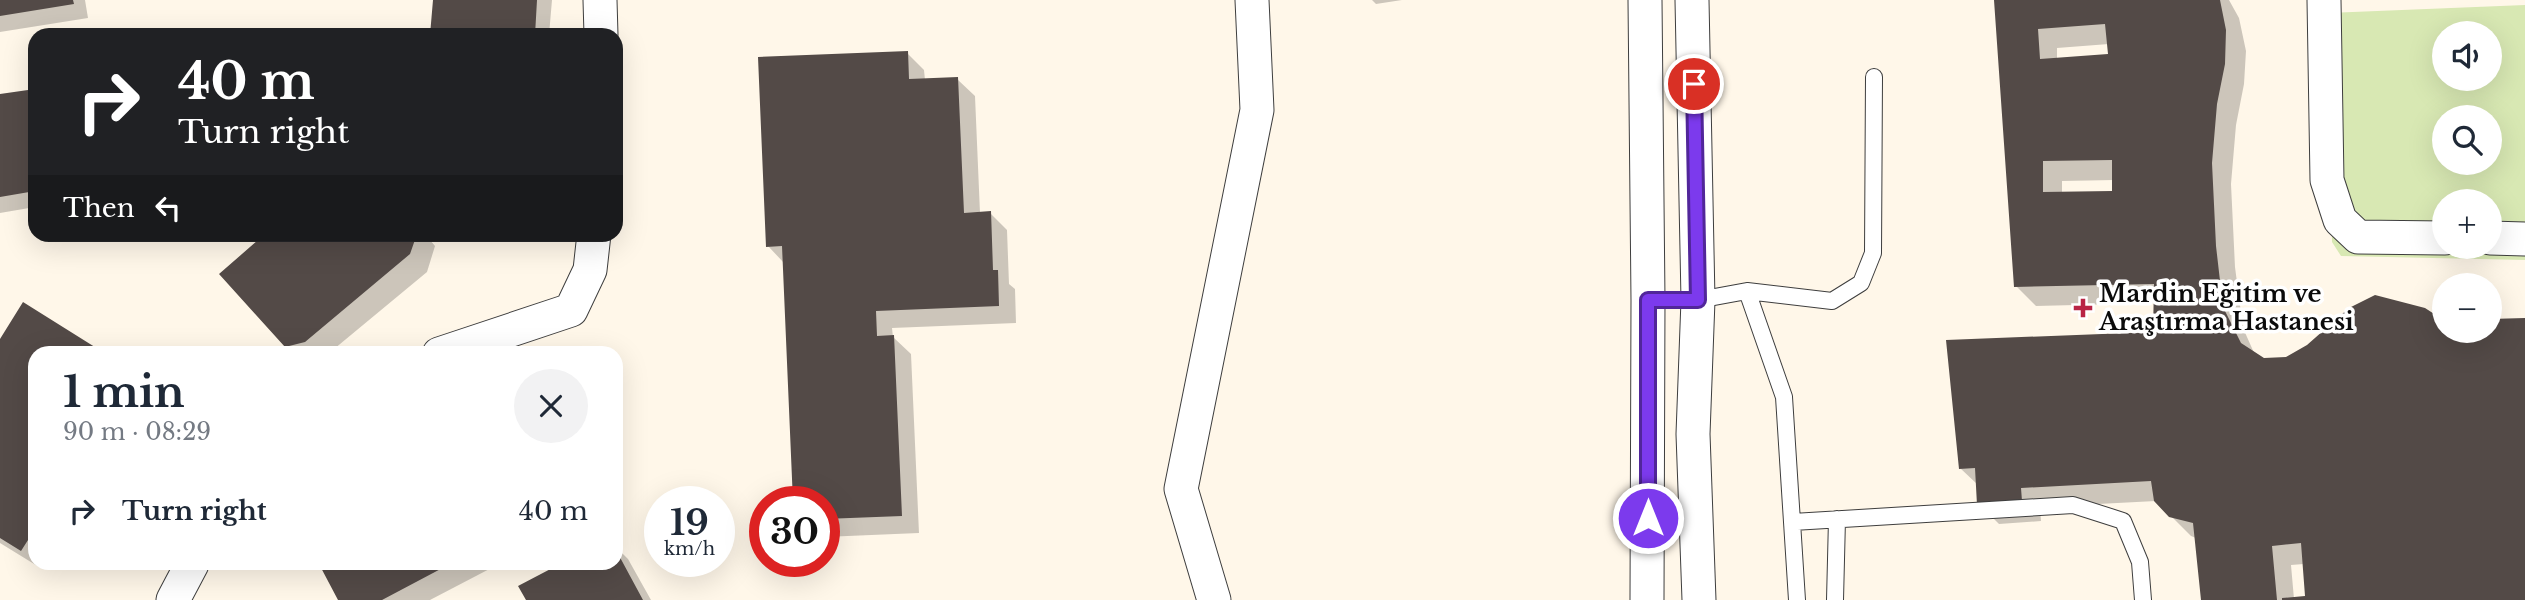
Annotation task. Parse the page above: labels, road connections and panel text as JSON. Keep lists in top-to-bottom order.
{
  "places": {
    "health": ["Mardin Eğitim ve Araştırma Hastanesi"]
  },
  "page": {
    "map_buttons": ["+", "−"],
    "turn": ["40 m", "Turn right"],
    "then": "Then",
    "heading": ["1 min", "90 m · 08:29"],
    "list": [
      {
        "name": "Turn right",
        "value": "40 m"
      }
    ],
    "speed": "19 km/h",
    "limit": "30"
  }
}
